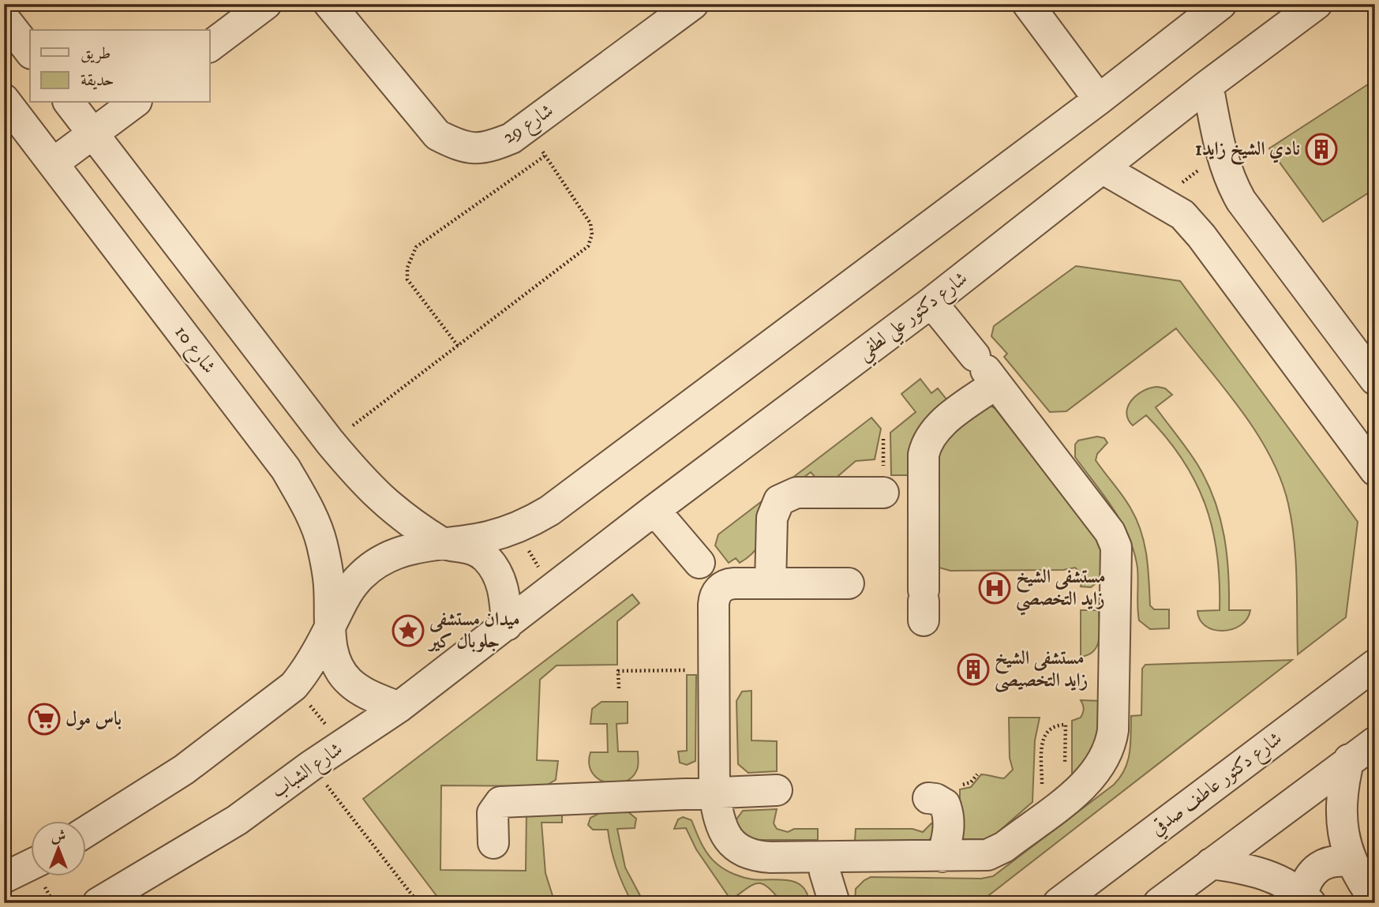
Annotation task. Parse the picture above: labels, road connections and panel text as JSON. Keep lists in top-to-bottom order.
{
  "streets": {
    "street": [
      "شارع 29",
      "شارع دكتور علي لطفي",
      "شارع 10",
      "شارع الشباب",
      "شارع دكتور عاطف صدقي"
    ]
  },
  "crossings": [
    ["شارع دكتور علي لطفي", "شارع 10"],
    ["شارع دكتور علي لطفي", "شارع الشباب"],
    ["شارع 10", "شارع الشباب"]
  ],
  "places": {
    "building": ["نادي الشيخ زايد1", "مستشفى الشيخ زايد التخصيصى"],
    "hospital": ["مستشفى الشيخ زايد التخصصي"],
    "place": ["ميدان مستشفى جلوبال كير"],
    "supermarket": ["باس مول"]
  },
  "legend": ["طريق", "حديقة"],
  "north": "top"
}
